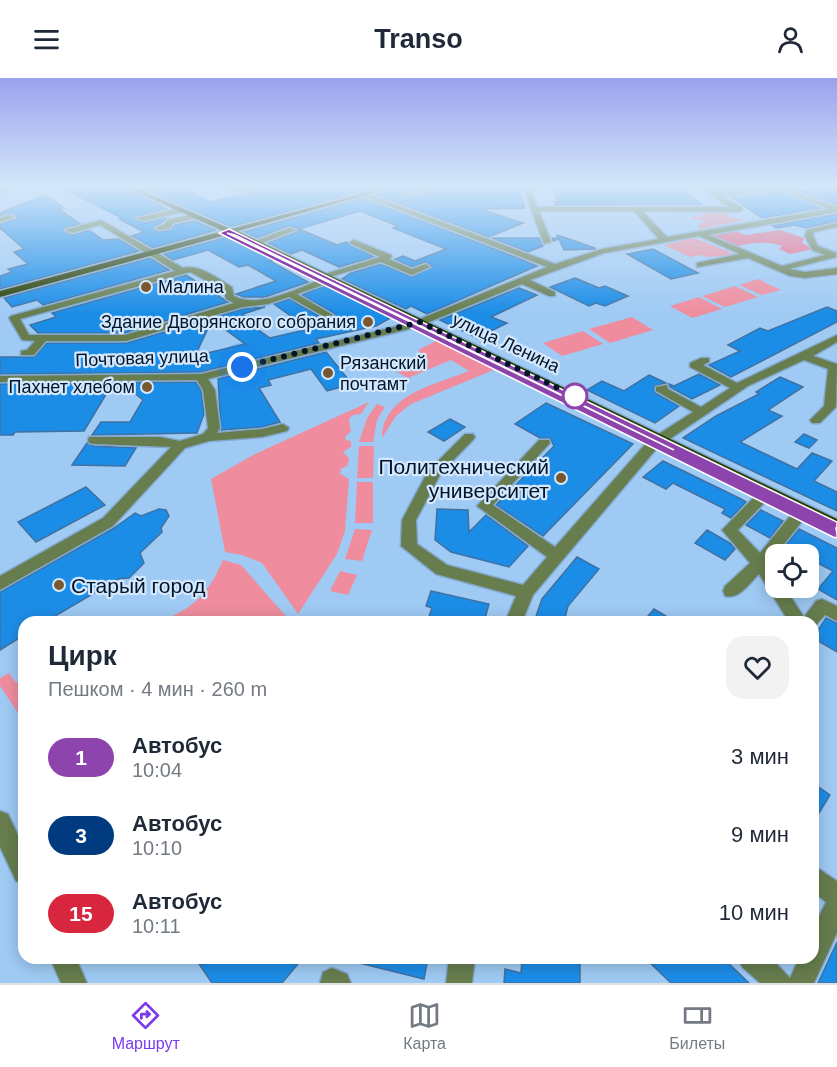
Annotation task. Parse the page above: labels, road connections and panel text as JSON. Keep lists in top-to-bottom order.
{
  "streets": {
    "main road": ["улица Ленина"],
    "street": ["Почтовая улица"]
  },
  "crossings": [
    ["улица Ленина", "Почтовая улица"]
  ],
  "places": [
    "Малина",
    "Здание Дворянского собрания",
    "Рязанский почтамт",
    "Пахнет хлебом",
    "Политехнический университет",
    "Старый город"
  ],
  "lines": ["bus line 1"],
  "page": {
    "header": "Transo",
    "heading": ["Цирк", "Пешком · 4 мин · 260 m"],
    "list": [
      {
        "mark": "1",
        "name": "Автобус",
        "note": "10:04",
        "value": "3 мин"
      },
      {
        "mark": "3",
        "name": "Автобус",
        "note": "10:10",
        "value": "9 мин"
      },
      {
        "mark": "15",
        "name": "Автобус",
        "note": "10:11",
        "value": "10 мин"
      }
    ],
    "tabs": ["Маршрут", "Карта", "Билеты"]
  }
}
